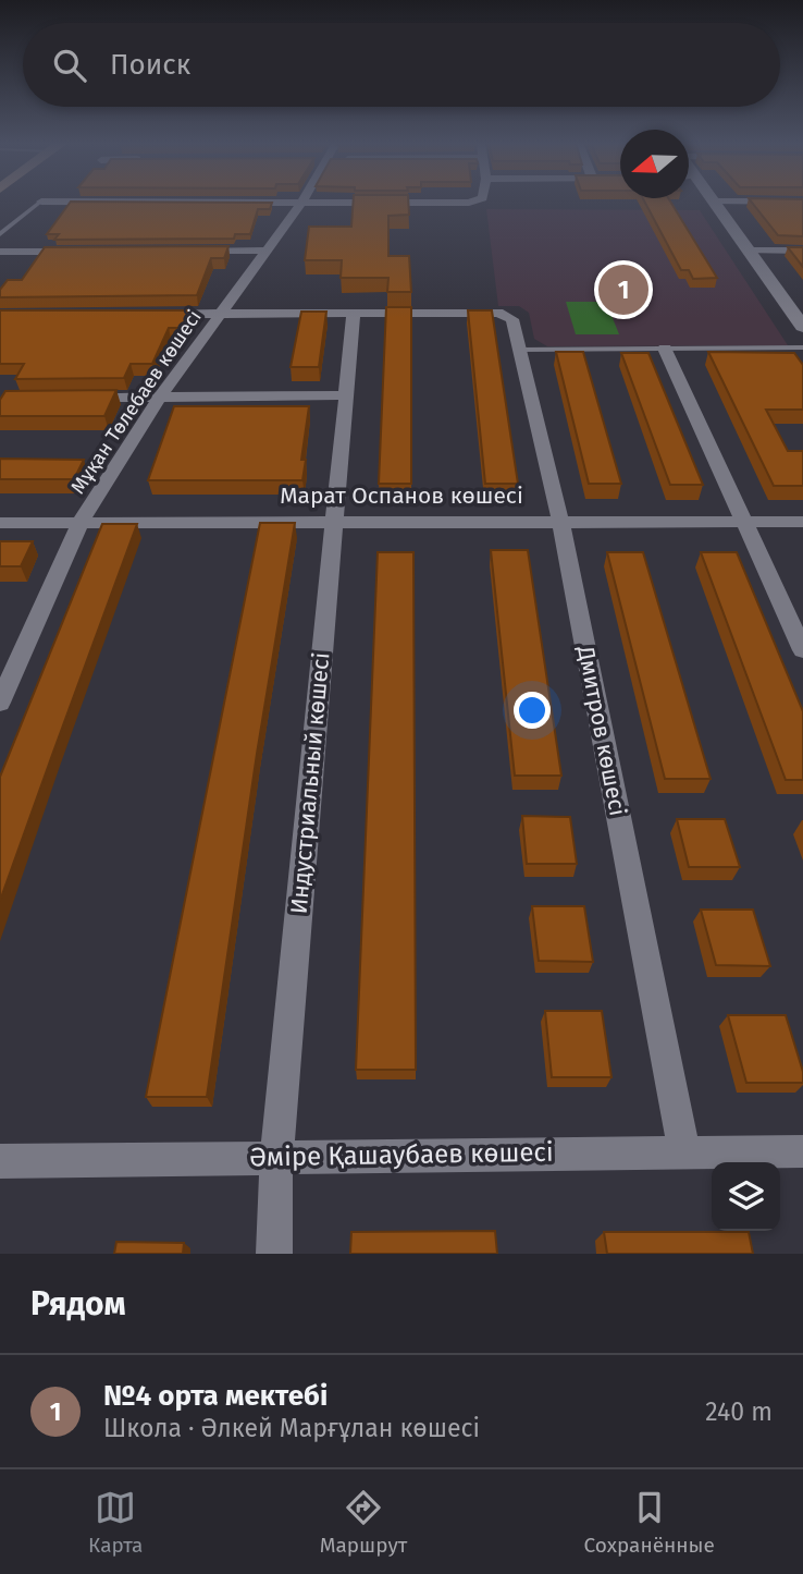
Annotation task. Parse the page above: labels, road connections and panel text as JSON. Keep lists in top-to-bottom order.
{
  "streets": {
    "street": [
      "Мұқан Төлебаев көшесі",
      "Марат Оспанов көшесі",
      "Дмитров көшесі",
      "Индустриальный көшесі",
      "Әміре Қашаубаев көшесі"
    ]
  },
  "crossings": [
    ["Мұқан Төлебаев көшесі", "Марат Оспанов көшесі"],
    ["Марат Оспанов көшесі", "Дмитров көшесі"],
    ["Марат Оспанов көшесі", "Индустриальный көшесі"],
    ["Дмитров көшесі", "Индустриальный көшесі"],
    ["Дмитров көшесі", "Әміре Қашаубаев көшесі"],
    ["Индустриальный көшесі", "Әміре Қашаубаев көшесі"]
  ],
  "north": "left",
  "page": {
    "search": "Поиск",
    "pins": "1",
    "heading": "Рядом",
    "list": [
      {
        "mark": "1",
        "name": "№4 орта мектебі",
        "note": "Школа · Әлкей Марғұлан көшесі",
        "value": "240 m"
      }
    ],
    "nav": ["Карта", "Маршрут", "Сохранённые"]
  }
}
